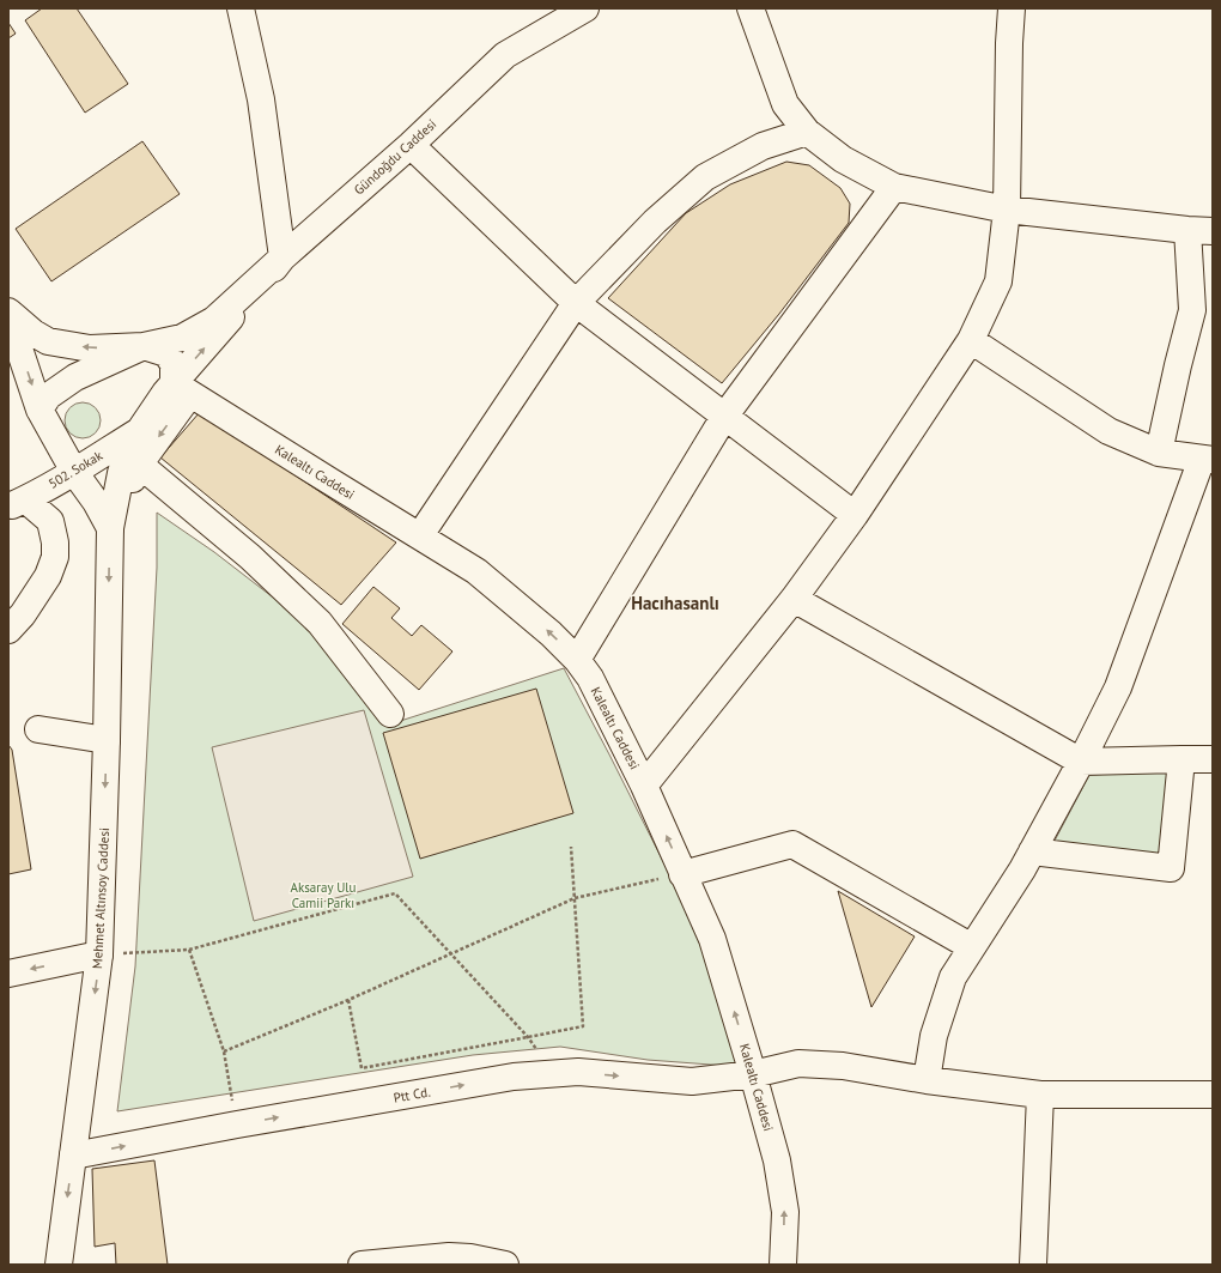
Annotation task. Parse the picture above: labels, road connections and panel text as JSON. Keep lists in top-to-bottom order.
{
  "streets": {
    "street": [
      "Gündoğdu Caddesi",
      "502. Sokak",
      "Kalealtı Caddesi",
      "Mehmet Altınsoy Caddesi",
      "Ptt Cd."
    ]
  },
  "crossings": [
    ["Kalealtı Caddesi", "Ptt Cd."],
    ["Mehmet Altınsoy Caddesi", "Ptt Cd."]
  ],
  "one_way": ["Kalealtı Caddesi", "Mehmet Altınsoy Caddesi"],
  "districts": ["Hacıhasanlı"],
  "parks": ["Aksaray Ulu Camii Parkı"]
}
